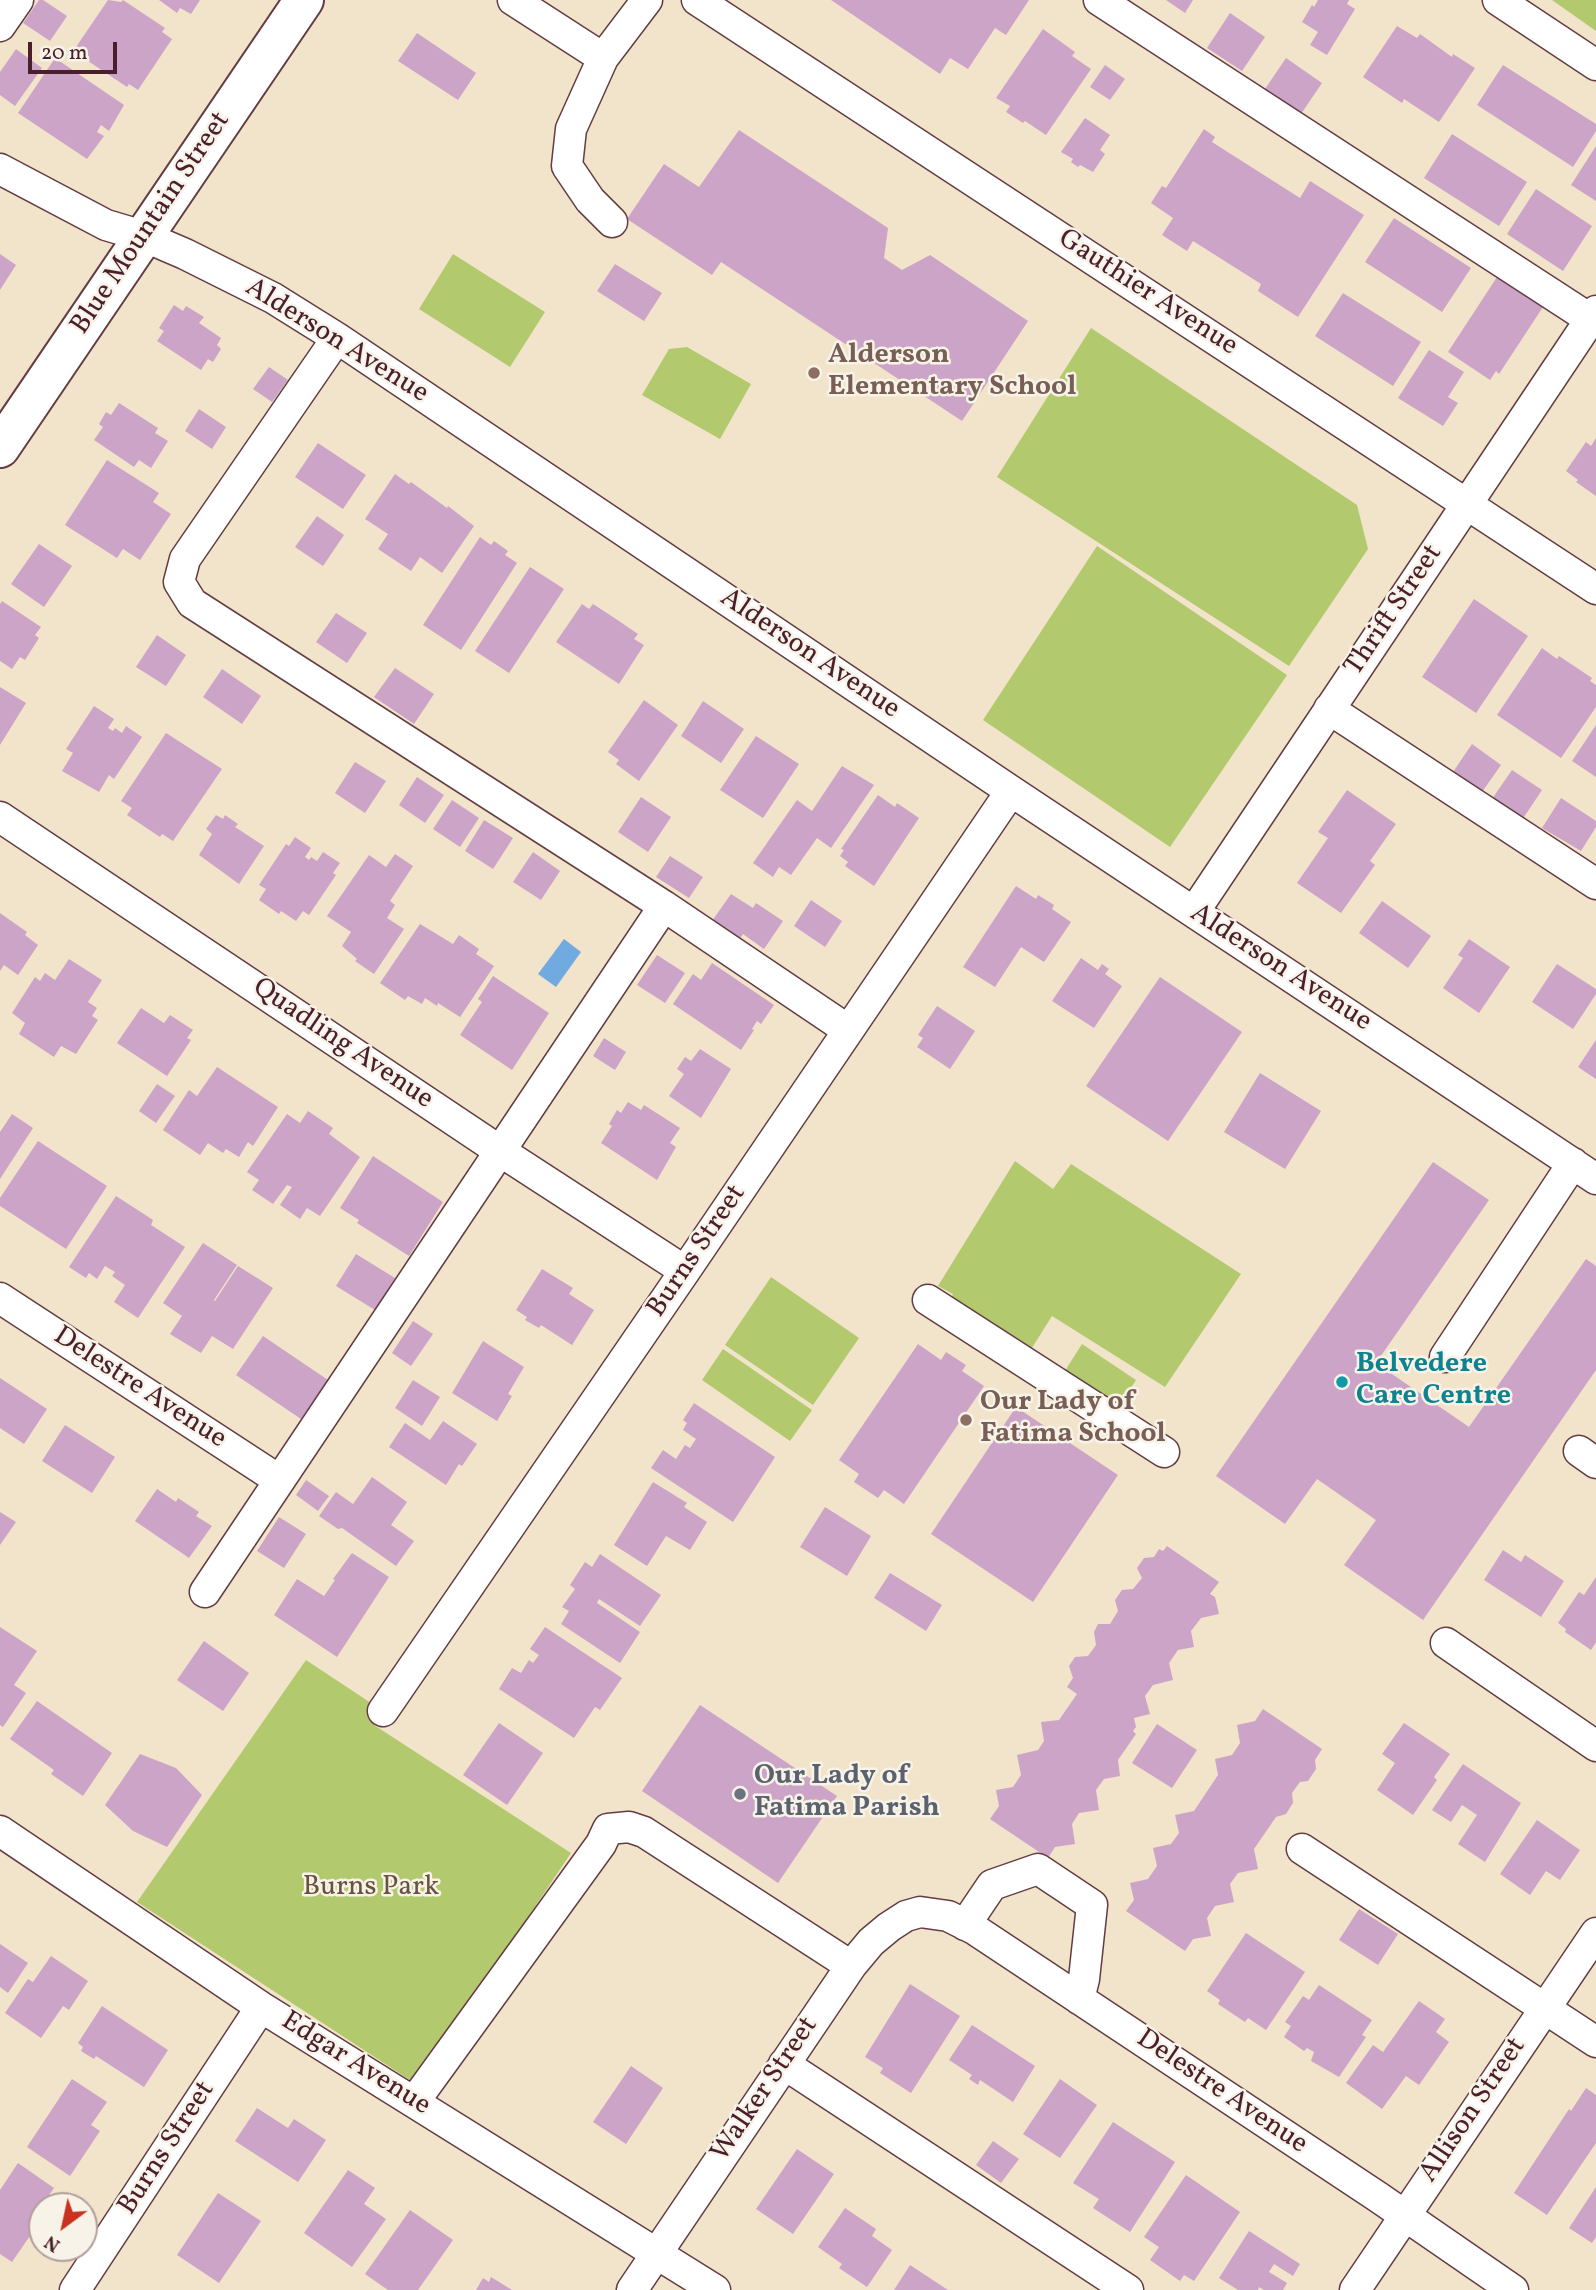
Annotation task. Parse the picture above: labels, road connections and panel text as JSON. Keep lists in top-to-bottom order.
{
  "streets": {
    "main road": ["Blue Mountain Street"],
    "street": [
      "Gauthier Avenue",
      "Alderson Avenue",
      "Thrift Street",
      "Quadling Avenue",
      "Burns Street",
      "Delestre Avenue",
      "Edgar Avenue",
      "Walker Street",
      "Allison Street"
    ]
  },
  "crossings": [
    ["Blue Mountain Street", "Alderson Avenue"],
    ["Gauthier Avenue", "Thrift Street"],
    ["Alderson Avenue", "Thrift Street"],
    ["Alderson Avenue", "Burns Street"],
    ["Quadling Avenue", "Burns Street"],
    ["Burns Street", "Edgar Avenue"],
    ["Delestre Avenue", "Walker Street"],
    ["Delestre Avenue", "Allison Street"],
    ["Edgar Avenue", "Walker Street"]
  ],
  "parks": ["Burns Park"],
  "places": [
    "Alderson Elementary School",
    "Belvedere Care Centre",
    "Our Lady of Fatima School",
    "Our Lady of Fatima Parish"
  ],
  "scale_bar": "20 m",
  "north": "bottom left"
}
